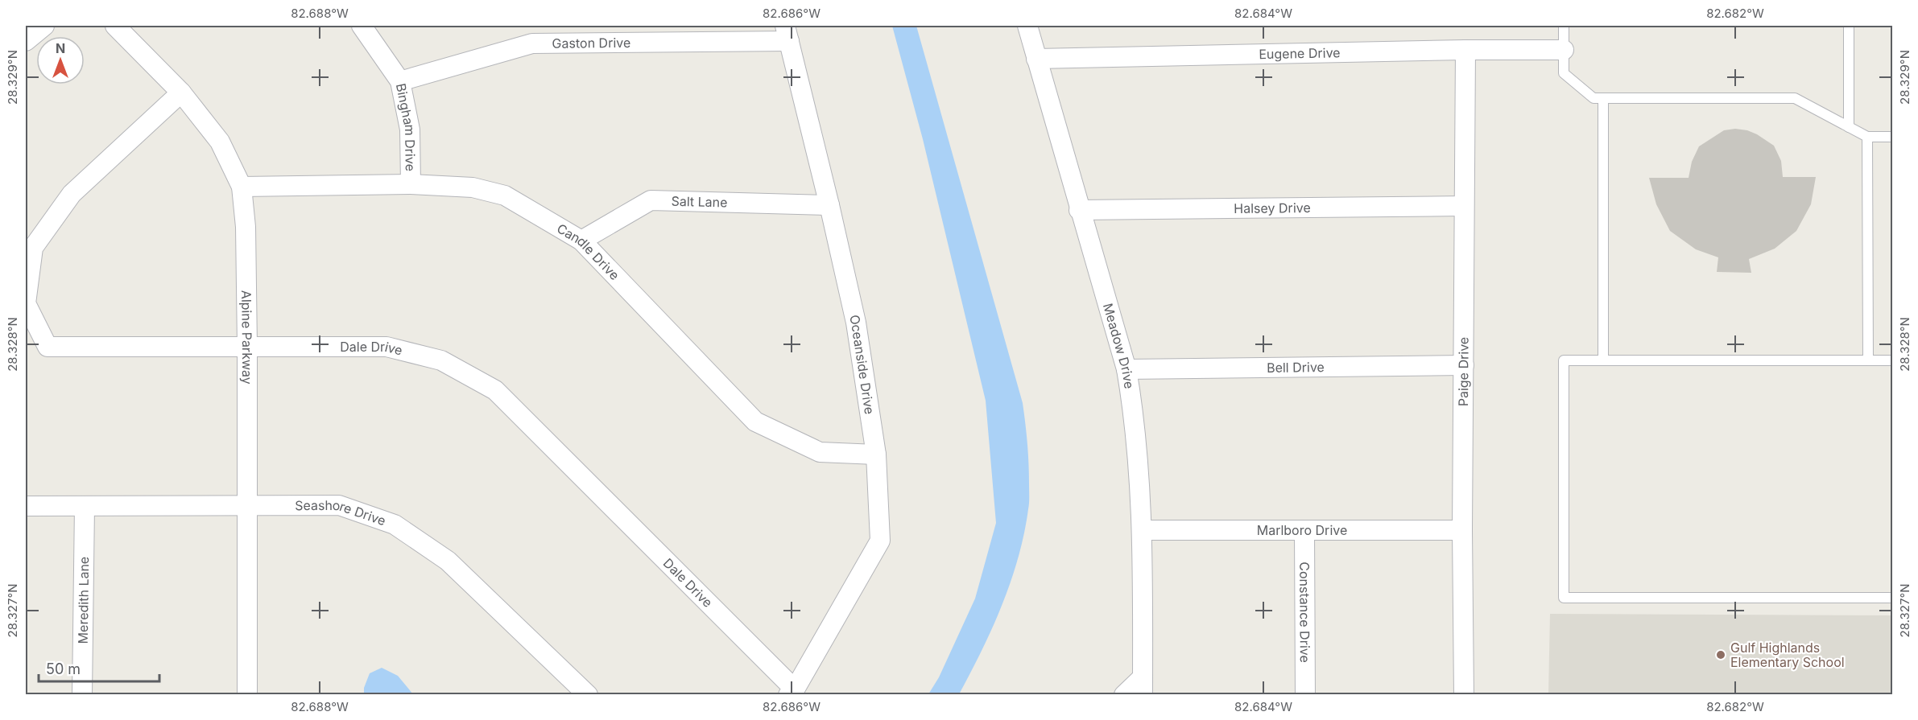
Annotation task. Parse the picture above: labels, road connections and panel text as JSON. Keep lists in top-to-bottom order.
{
  "streets": {
    "street": [
      "Gaston Drive",
      "Eugene Drive",
      "Bingham Drive",
      "Salt Lane",
      "Halsey Drive",
      "Candle Drive",
      "Alpine Parkway",
      "Meadow Drive",
      "Dale Drive",
      "Oceanside Drive",
      "Bell Drive",
      "Paige Drive",
      "Seashore Drive",
      "Marlboro Drive",
      "Meredith Lane",
      "Constance Drive"
    ]
  },
  "crossings": [
    ["Gaston Drive", "Bingham Drive"],
    ["Gaston Drive", "Oceanside Drive"],
    ["Eugene Drive", "Meadow Drive"],
    ["Eugene Drive", "Paige Drive"],
    ["Bingham Drive", "Candle Drive"],
    ["Salt Lane", "Candle Drive"],
    ["Salt Lane", "Oceanside Drive"],
    ["Halsey Drive", "Meadow Drive"],
    ["Halsey Drive", "Paige Drive"],
    ["Candle Drive", "Alpine Parkway"],
    ["Candle Drive", "Oceanside Drive"],
    ["Alpine Parkway", "Dale Drive"],
    ["Alpine Parkway", "Seashore Drive"],
    ["Meadow Drive", "Bell Drive"],
    ["Meadow Drive", "Marlboro Drive"],
    ["Dale Drive", "Oceanside Drive"],
    ["Bell Drive", "Paige Drive"],
    ["Paige Drive", "Marlboro Drive"],
    ["Seashore Drive", "Meredith Lane"],
    ["Marlboro Drive", "Constance Drive"]
  ],
  "places": ["Gulf Highlands Elementary School"],
  "scale_bar": "50 m",
  "north": "top",
  "coordinates": [
    "82.688°W",
    "82.686°W",
    "82.684°W",
    "82.682°W",
    "28.329°N",
    "28.328°N",
    "28.327°N"
  ]
}
